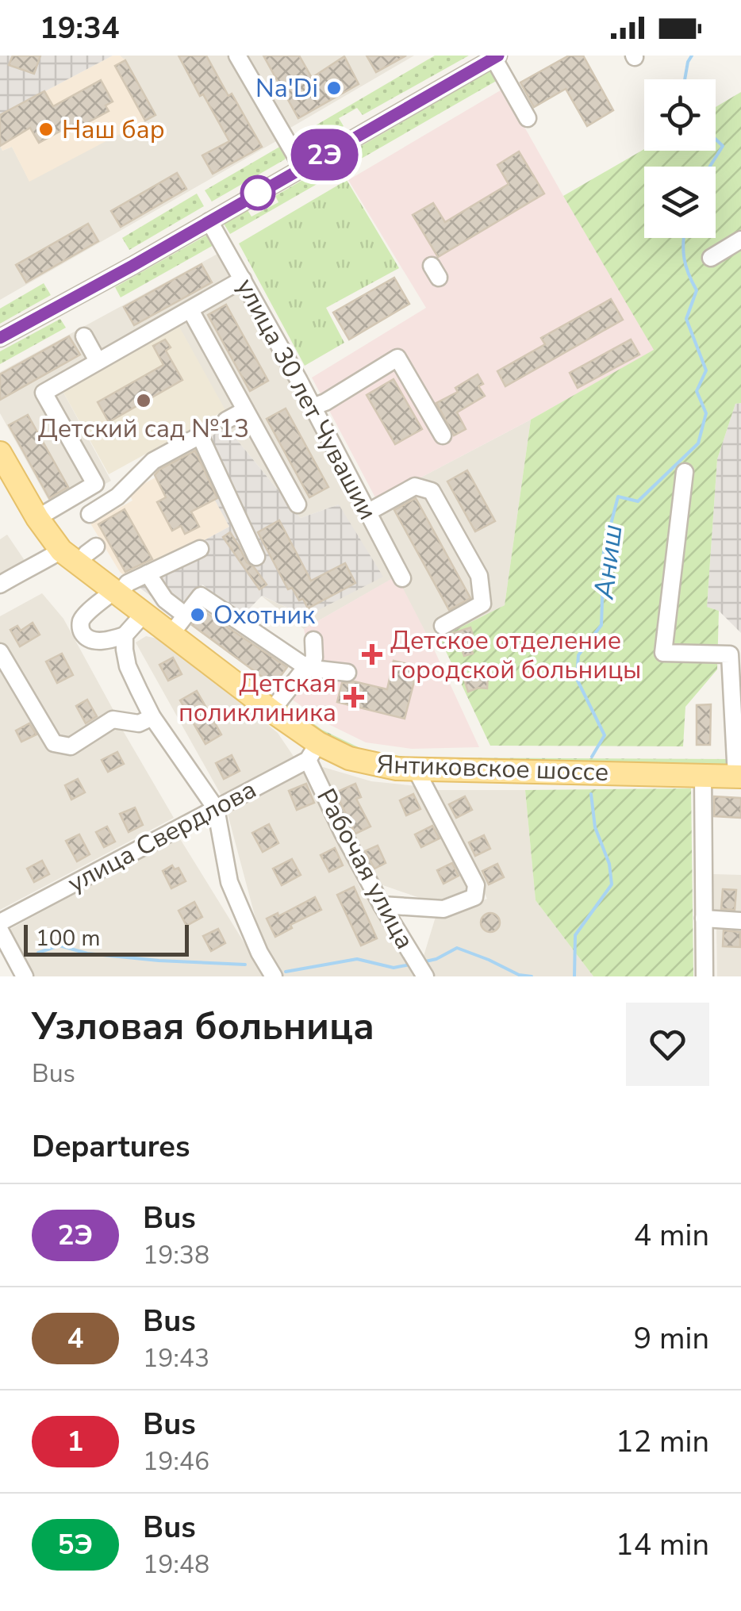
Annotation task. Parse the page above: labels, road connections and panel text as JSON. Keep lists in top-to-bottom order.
{
  "streets": {
    "main road": ["Янтиковское шоссе"],
    "street": ["улица 30 лет Чувашии", "улица Свердлова", "Рабочая улица"]
  },
  "crossings": [
    ["Янтиковское шоссе", "улица Свердлова"],
    ["Янтиковское шоссе", "Рабочая улица"],
    ["улица Свердлова", "Рабочая улица"]
  ],
  "water": ["Аниш"],
  "places": {
    "other": [
      "Na'Di",
      "Наш бар",
      "Детский сад №13",
      "Охотник"
    ],
    "health": ["Детское отделение городской больницы", "Детская поликлиника"]
  },
  "lines": ["bus line 2Э"],
  "scale_bar": "100 m",
  "page": {
    "status": "19:34",
    "on_map": "2Э",
    "scale": "100 m",
    "heading": [
      ["Узловая больница", "Bus"],
      "Departures"
    ],
    "list": [
      {
        "mark": "2Э",
        "name": "Bus",
        "note": "19:38",
        "value": "4 min"
      },
      {
        "mark": "4",
        "name": "Bus",
        "note": "19:43",
        "value": "9 min"
      },
      {
        "mark": "1",
        "name": "Bus",
        "note": "19:46",
        "value": "12 min"
      },
      {
        "mark": "5Э",
        "name": "Bus",
        "note": "19:48",
        "value": "14 min"
      }
    ]
  }
}
